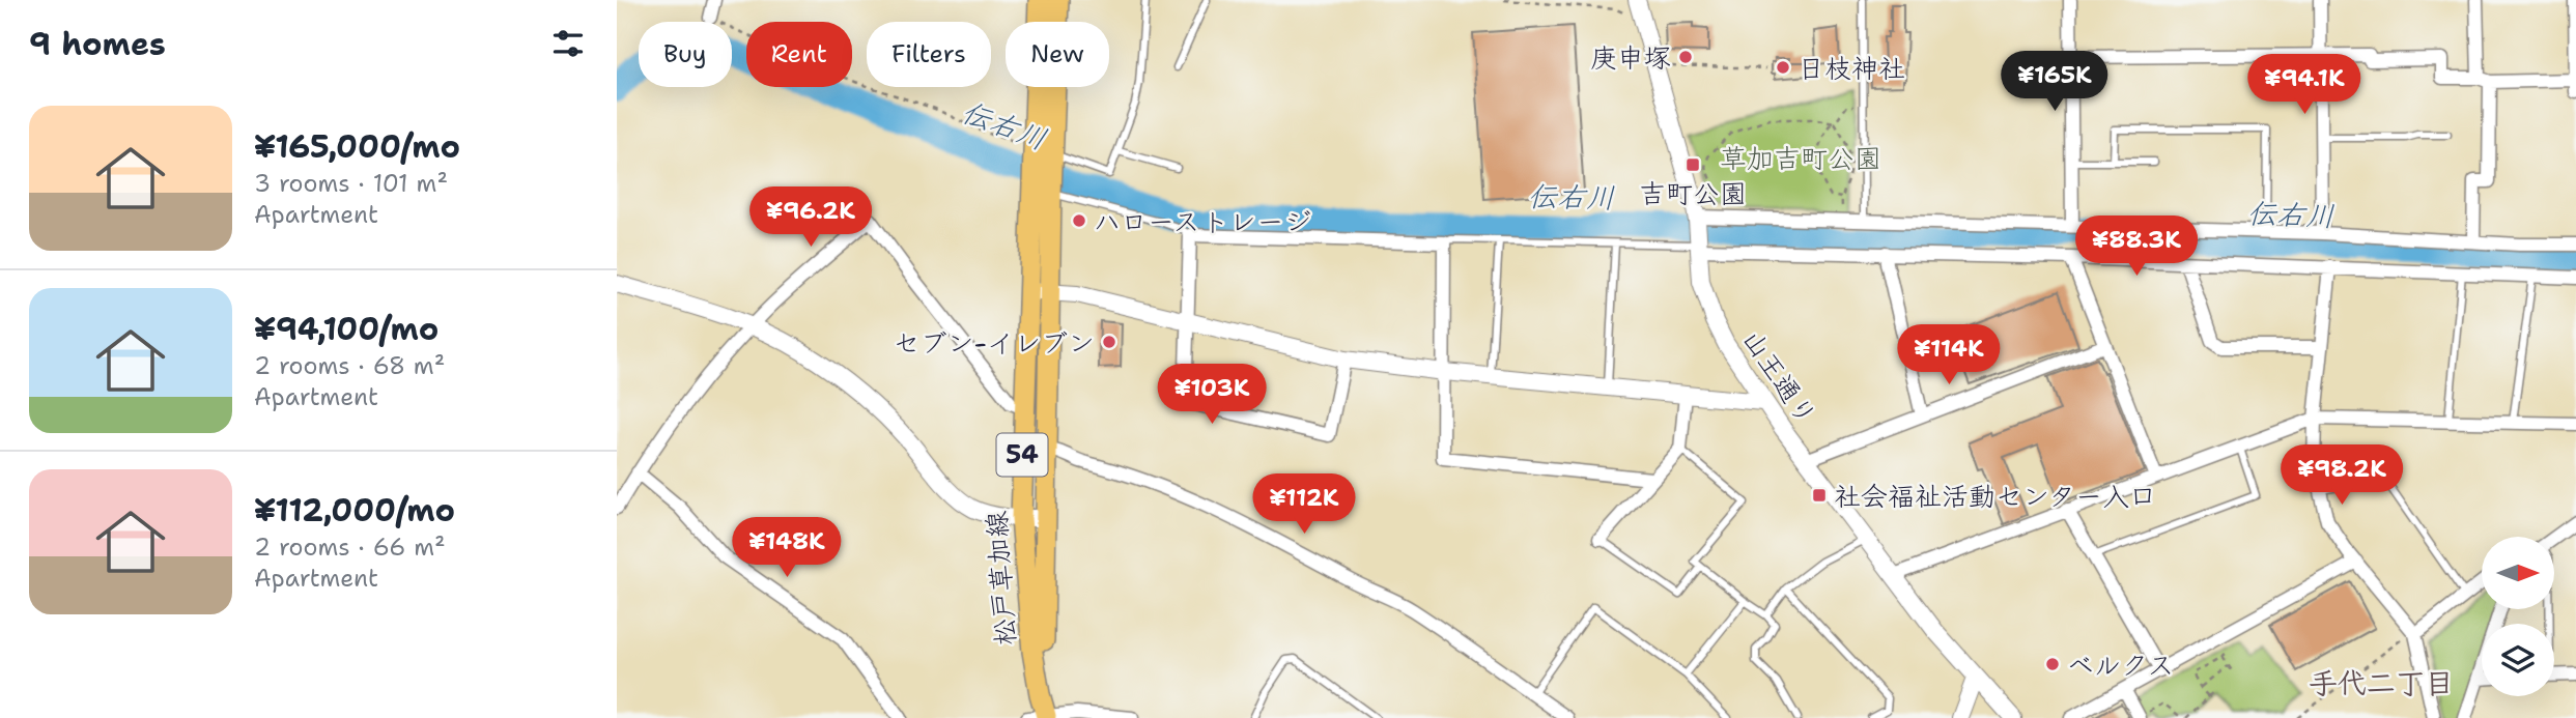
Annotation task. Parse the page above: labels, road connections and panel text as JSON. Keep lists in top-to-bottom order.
{
  "streets": {
    "main road": ["54", "松戸草加線"],
    "street": ["山王通り"]
  },
  "districts": ["手代二丁目"],
  "water": ["伝右川"],
  "parks": ["草加吉町公園"],
  "places": {
    "other": [
      "庚申塚",
      "日枝神社",
      "ハローストレージ",
      "セブン-イレブン",
      "ベルクス"
    ],
    "transit": ["吉町公園", "社会福祉活動センター入口"]
  },
  "north": "right",
  "page": {
    "heading": "9 homes",
    "chip": [
      "Buy",
      "Rent",
      "Filters",
      "New"
    ],
    "price": [
      "¥165K",
      "¥94.1K",
      "¥96.2K",
      "¥88.3K",
      "¥114K",
      "¥103K",
      "¥98.2K",
      "¥112K",
      "¥148K"
    ],
    "list": [
      {
        "name": "¥165,000/mo",
        "note": "3 rooms · 101 m² · Apartment"
      },
      {
        "name": "¥94,100/mo",
        "note": "2 rooms · 68 m² · Apartment"
      },
      {
        "name": "¥112,000/mo",
        "note": "2 rooms · 66 m² · Apartment"
      }
    ]
  }
}
